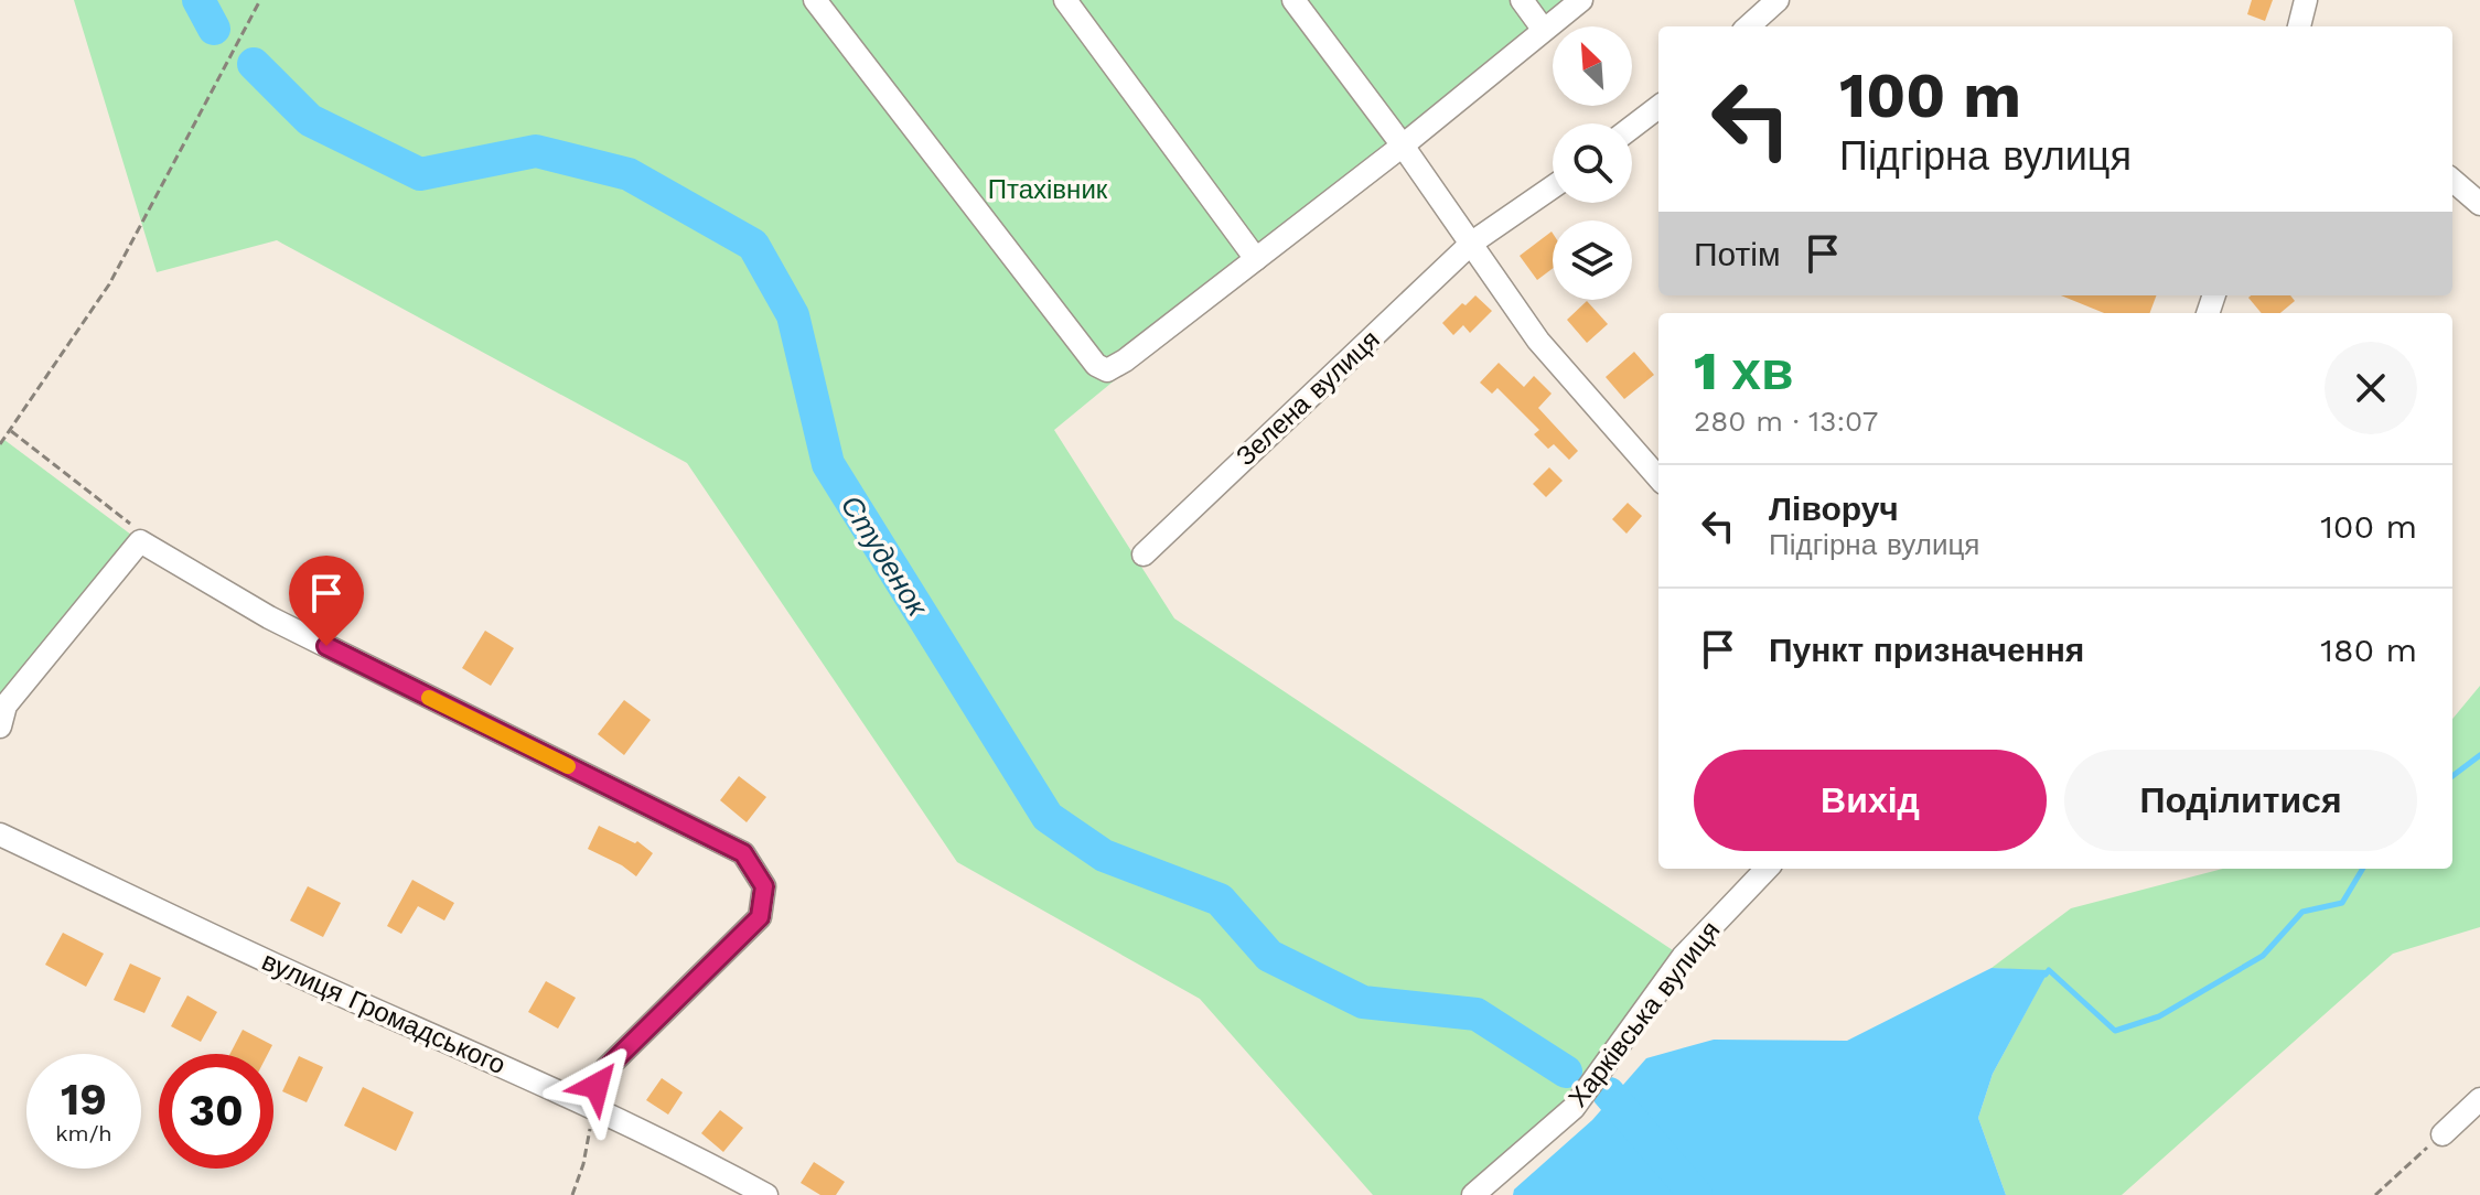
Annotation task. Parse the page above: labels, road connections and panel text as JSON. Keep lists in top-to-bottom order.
{
  "streets": {
    "street": ["Зелена вулиця", "вулиця Громадського", "Харківська вулиця"]
  },
  "water": ["Студенок"],
  "parks": ["Птахівник"],
  "north": "top left",
  "page": {
    "turn": ["100 m", "Підгірна вулиця"],
    "then": "Потім",
    "heading": ["1 хв", "280 m · 13:07"],
    "list": [
      {
        "name": "Ліворуч",
        "note": "Підгірна вулиця",
        "value": "100 m"
      },
      {
        "name": "Пункт призначення",
        "value": "180 m"
      }
    ],
    "buttons": ["Вихід", "Поділитися"],
    "speed": "19 km/h",
    "limit": "30"
  }
}
